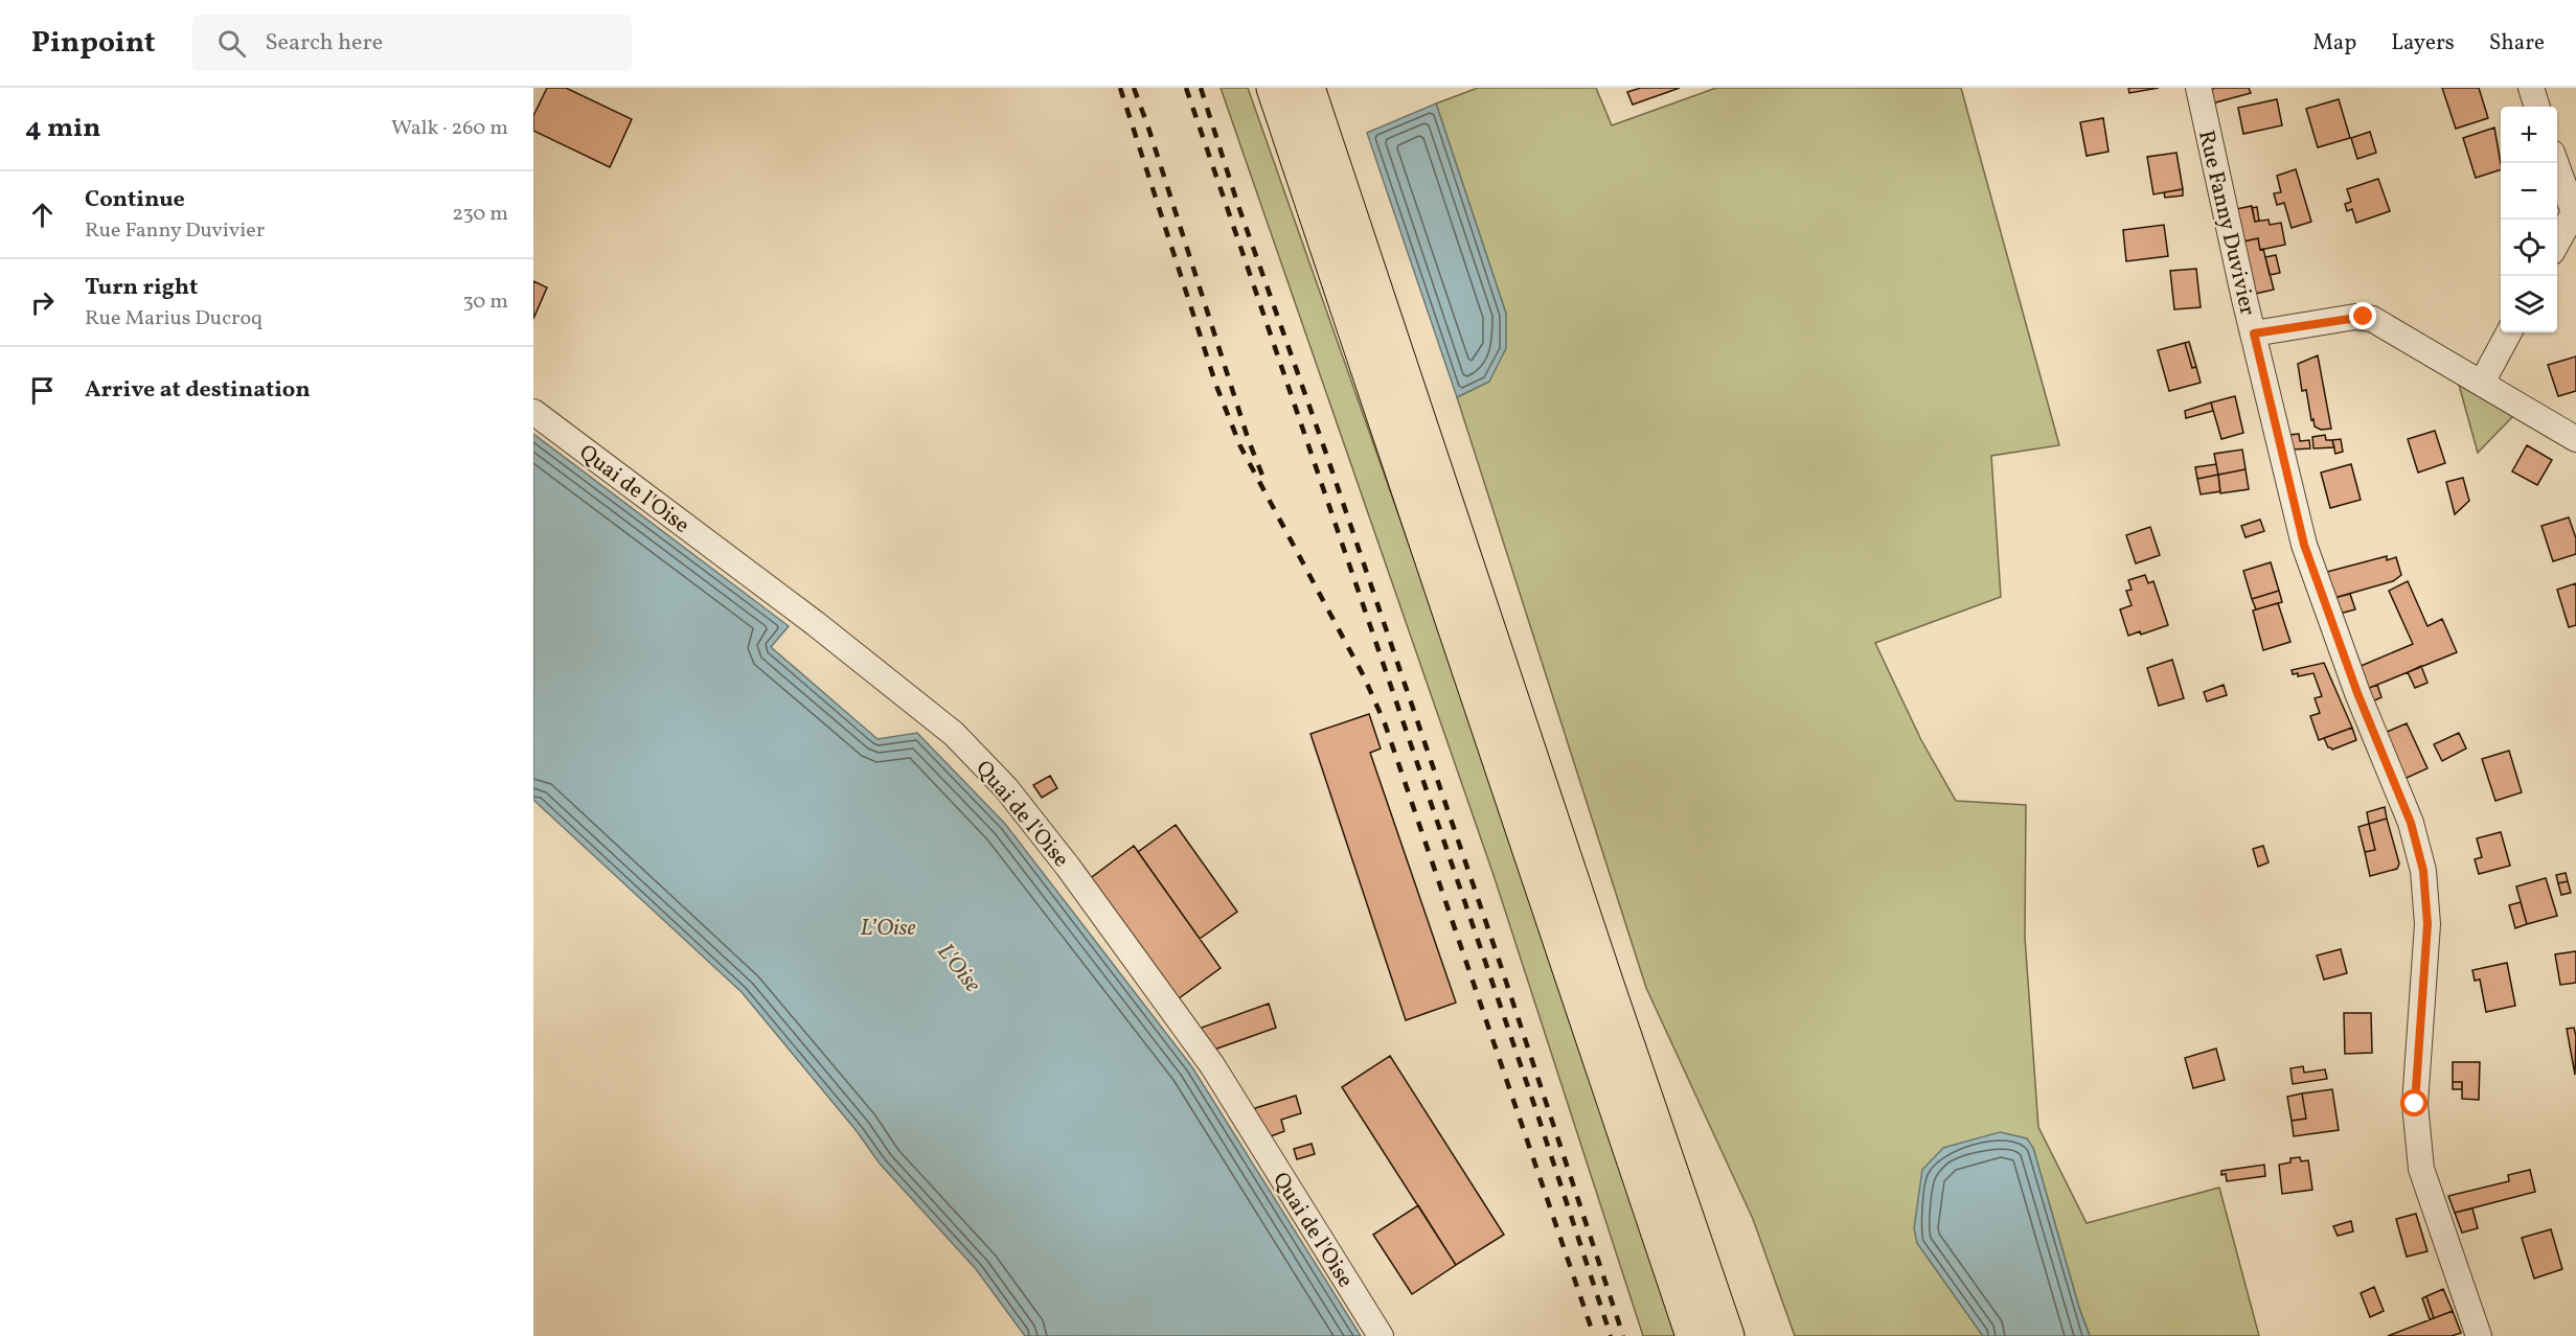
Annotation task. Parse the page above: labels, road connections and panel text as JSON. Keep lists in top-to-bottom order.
{
  "streets": {
    "street": ["Rue Fanny Duvivier", "Quai de l'Oise"]
  },
  "water": ["L’Oise", "L'Oise"],
  "page": {
    "header": "Pinpoint",
    "search": "Search here",
    "nav": ["Map", "Layers", "Share"],
    "heading": ["4 min", "Walk · 260 m"],
    "map_buttons": ["+", "−"],
    "list": [
      ["Continue", "Rue Fanny Duvivier", "230 m"],
      ["Turn right", "Rue Marius Ducroq", "30 m"],
      "Arrive at destination"
    ]
  }
}
